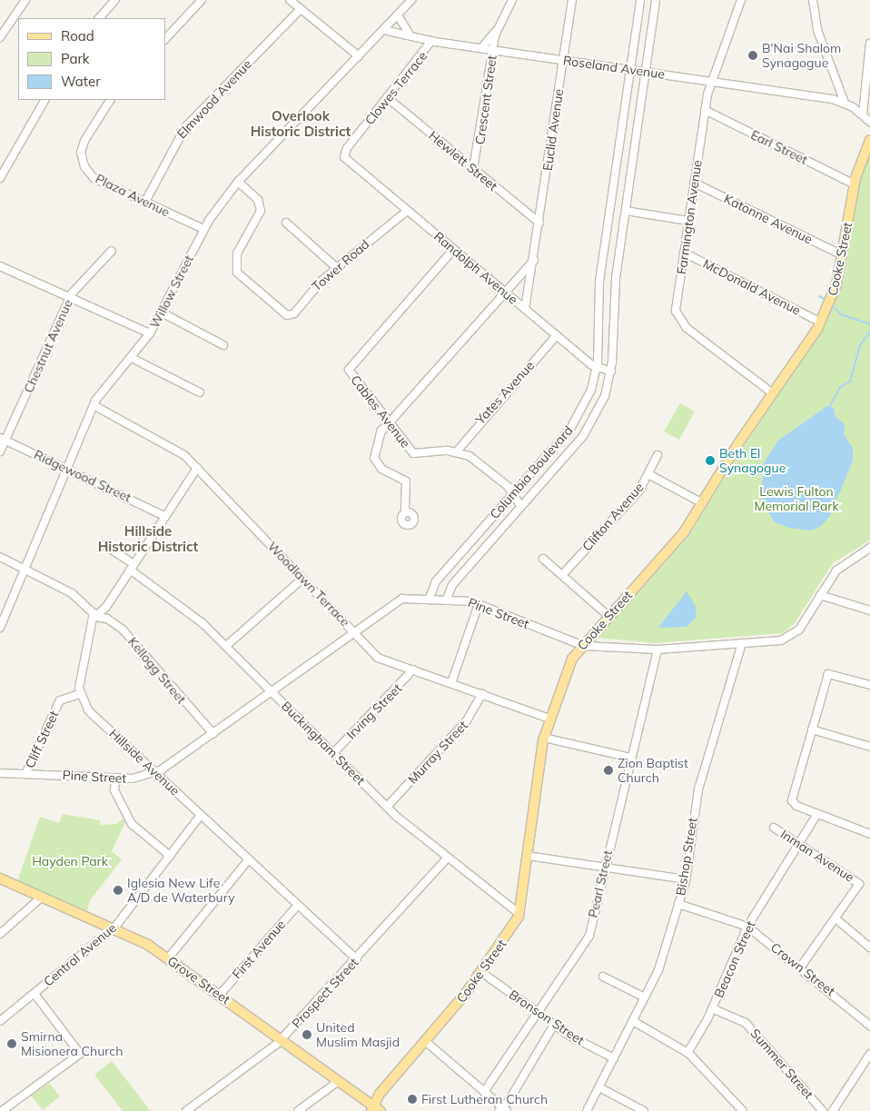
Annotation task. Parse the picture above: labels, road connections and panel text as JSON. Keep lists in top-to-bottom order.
{
  "streets": {
    "main road": ["Cooke Street", "Grove Street"],
    "street": [
      "Roseland Avenue",
      "Clowes Terrace",
      "Elmwood Avenue",
      "Crescent Street",
      "Euclid Avenue",
      "Earl Street",
      "Hewlett Street",
      "Plaza Avenue",
      "Farmington Avenue",
      "Katonne Avenue",
      "Tower Road",
      "Randolph Avenue",
      "McDonald Avenue",
      "Willow Street",
      "Chestnut Avenue",
      "Yates Avenue",
      "Cables Avenue",
      "Columbia Boulevard",
      "Ridgewood Street",
      "Clifton Avenue",
      "Woodlawn Terrace",
      "Pine Street",
      "Kellogg Street",
      "Irving Street",
      "Cliff Street",
      "Buckingham Street",
      "Murray Street",
      "Hillside Avenue",
      "Inman Avenue",
      "Bishop Street",
      "Pearl Street",
      "First Avenue",
      "Central Avenue",
      "Beacon Street",
      "Crown Street",
      "Prospect Street",
      "Bronson Street",
      "Summer Street"
    ]
  },
  "crossings": [
    ["Roseland Avenue", "Clowes Terrace"],
    ["Roseland Avenue", "Crescent Street"],
    ["Roseland Avenue", "Euclid Avenue"],
    ["Roseland Avenue", "Farmington Avenue"],
    ["Roseland Avenue", "Willow Street"],
    ["Roseland Avenue", "Columbia Boulevard"],
    ["Clowes Terrace", "Hewlett Street"],
    ["Clowes Terrace", "Randolph Avenue"],
    ["Elmwood Avenue", "Plaza Avenue"],
    ["Crescent Street", "Hewlett Street"],
    ["Euclid Avenue", "Hewlett Street"],
    ["Euclid Avenue", "Randolph Avenue"],
    ["Earl Street", "Farmington Avenue"],
    ["Earl Street", "Cooke Street"],
    ["Plaza Avenue", "Willow Street"],
    ["Farmington Avenue", "Katonne Avenue"],
    ["Farmington Avenue", "Cooke Street"],
    ["Farmington Avenue", "McDonald Avenue"],
    ["Katonne Avenue", "Cooke Street"],
    ["Cooke Street", "McDonald Avenue"],
    ["Cooke Street", "Woodlawn Terrace"],
    ["Cooke Street", "Pine Street"],
    ["Cooke Street", "Buckingham Street"],
    ["Cooke Street", "Grove Street"],
    ["Cooke Street", "Bronson Street"],
    ["Tower Road", "Randolph Avenue"],
    ["Tower Road", "Willow Street"],
    ["Randolph Avenue", "Yates Avenue"],
    ["Randolph Avenue", "Cables Avenue"],
    ["Randolph Avenue", "Columbia Boulevard"],
    ["Willow Street", "Ridgewood Street"],
    ["Willow Street", "Woodlawn Terrace"],
    ["Chestnut Avenue", "Ridgewood Street"],
    ["Yates Avenue", "Cables Avenue"],
    ["Cables Avenue", "Columbia Boulevard"],
    ["Columbia Boulevard", "Pine Street"],
    ["Woodlawn Terrace", "Pine Street"],
    ["Woodlawn Terrace", "Irving Street"],
    ["Woodlawn Terrace", "Murray Street"],
    ["Pine Street", "Kellogg Street"],
    ["Pine Street", "Cliff Street"],
    ["Pine Street", "Buckingham Street"],
    ["Pine Street", "Hillside Avenue"],
    ["Pine Street", "Bishop Street"],
    ["Pine Street", "Pearl Street"],
    ["Irving Street", "Buckingham Street"],
    ["Cliff Street", "Hillside Avenue"],
    ["Buckingham Street", "Murray Street"],
    ["Buckingham Street", "Prospect Street"],
    ["Hillside Avenue", "First Avenue"],
    ["Hillside Avenue", "Central Avenue"],
    ["Hillside Avenue", "Prospect Street"],
    ["Inman Avenue", "Beacon Street"],
    ["Bishop Street", "Crown Street"],
    ["Bishop Street", "Bronson Street"],
    ["Pearl Street", "Bronson Street"],
    ["First Avenue", "Grove Street"],
    ["Central Avenue", "Grove Street"],
    ["Beacon Street", "Crown Street"],
    ["Beacon Street", "Summer Street"],
    ["Grove Street", "Prospect Street"]
  ],
  "districts": ["Overlook Historic District", "Hillside Historic District"],
  "parks": ["Lewis Fulton Memorial Park", "Hayden Park"],
  "places": [
    "B'Nai Shalom Synagogue",
    "Beth El Synagogue",
    "Zion Baptist Church",
    "Iglesia New Life A/D de Waterbury",
    "United Muslim Masjid",
    "Smirna Misionera Church",
    "First Lutheran Church"
  ],
  "legend": ["Road", "Park", "Water"]
}
